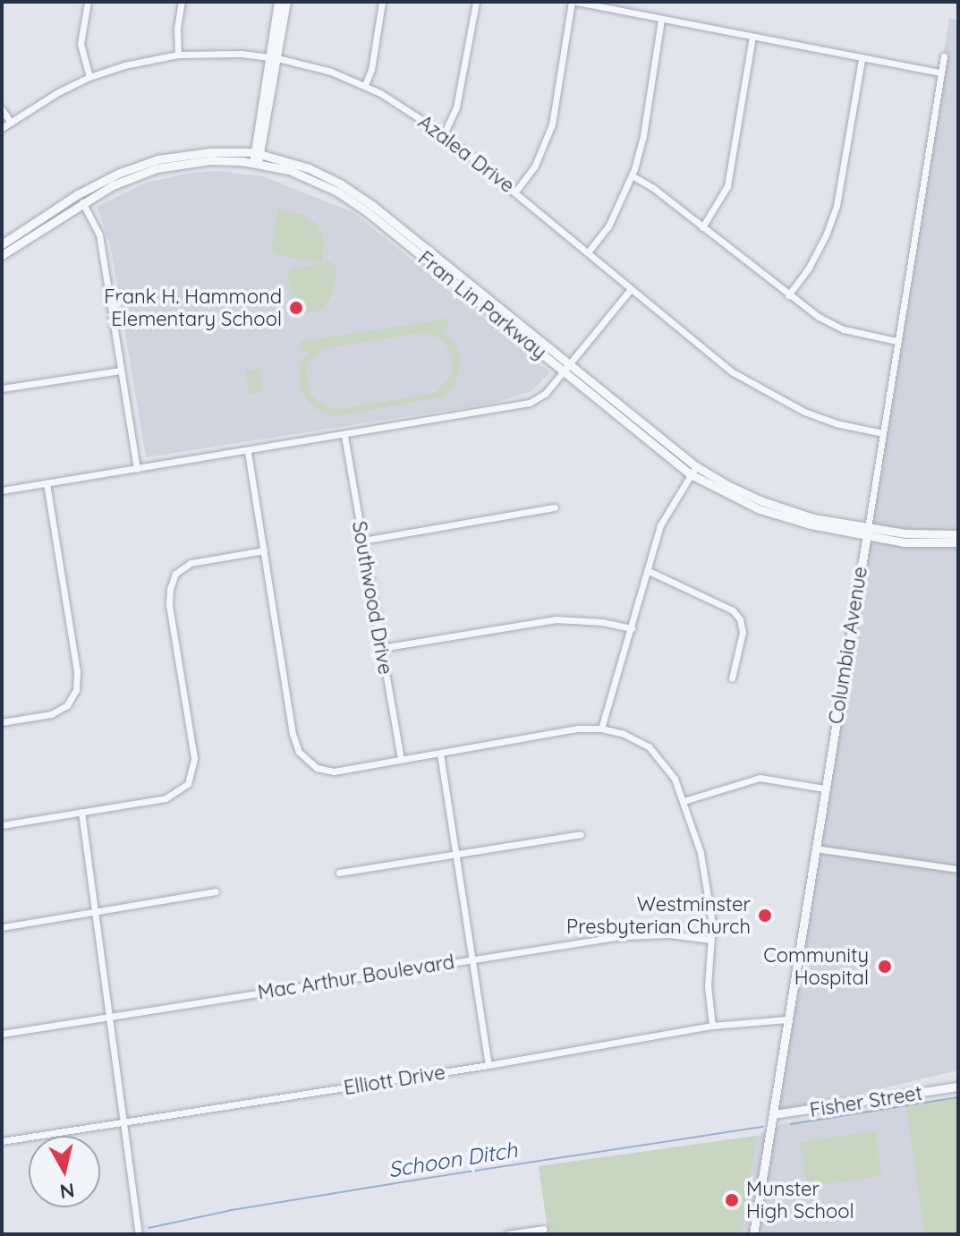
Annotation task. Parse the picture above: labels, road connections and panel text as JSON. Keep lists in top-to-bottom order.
{
  "streets": {
    "street": [
      "Azalea Drive",
      "Fran Lin Parkway",
      "Southwood Drive",
      "Columbia Avenue",
      "Mac Arthur Boulevard",
      "Elliott Drive",
      "Fisher Street"
    ]
  },
  "crossings": [
    ["Azalea Drive", "Columbia Avenue"],
    ["Fran Lin Parkway", "Columbia Avenue"],
    ["Columbia Avenue", "Elliott Drive"],
    ["Columbia Avenue", "Fisher Street"]
  ],
  "water": ["Schoon Ditch"],
  "places": [
    "Frank H. Hammond Elementary School",
    "Westminster Presbyterian Church",
    "Community Hospital",
    "Munster High School"
  ],
  "north": "bottom"
}
